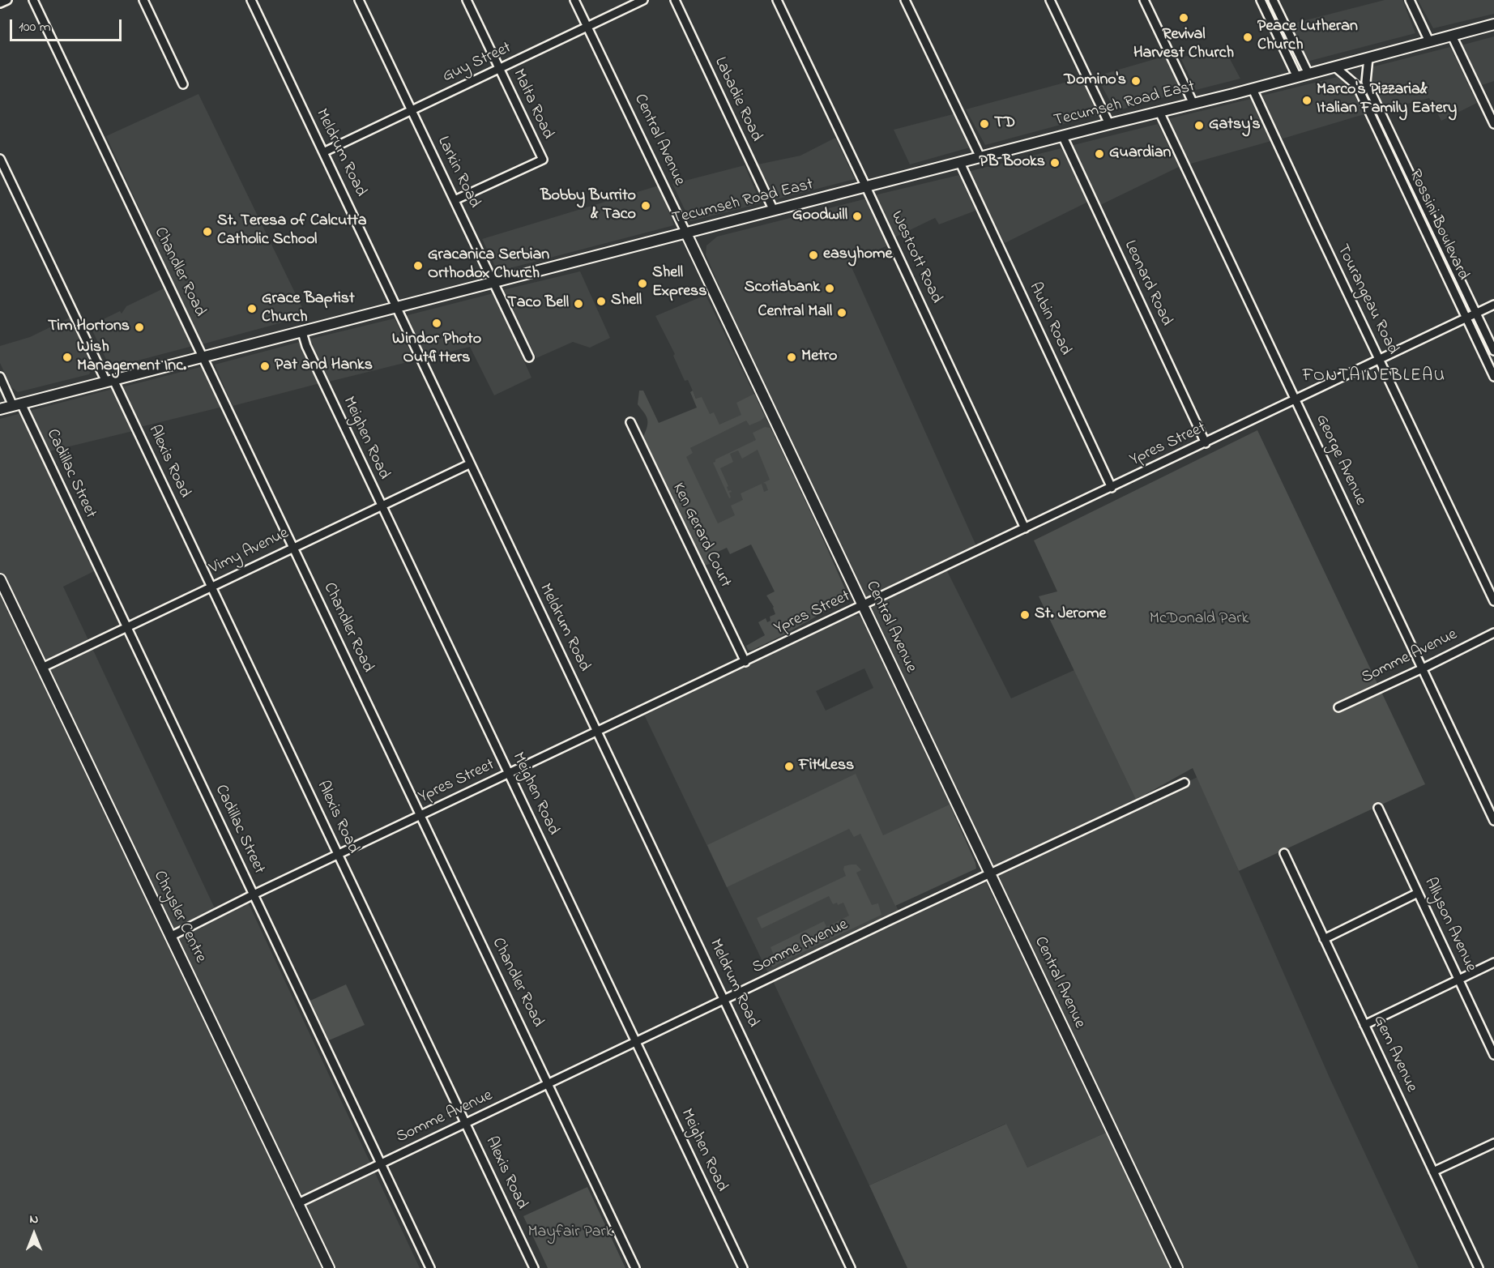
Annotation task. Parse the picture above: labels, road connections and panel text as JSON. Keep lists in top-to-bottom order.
{
  "streets": {
    "street": [
      "Guy Street",
      "Labadie Road",
      "Malta Road",
      "Tecumseh Road East",
      "Central Avenue",
      "Meldrum Road",
      "Larkin Road",
      "Rossini Boulevard",
      "Westcott Road",
      "Chandler Road",
      "Leonard Road",
      "Tourangeau Road",
      "Aubin Road",
      "Meighen Road",
      "Ypres Street",
      "George Avenue",
      "Alexis Road",
      "Cadillac Street",
      "Ken Gerard Court",
      "Vimy Avenue",
      "Somme Avenue",
      "Chrysler Centre",
      "Allyson Avenue",
      "Gem Avenue"
    ]
  },
  "crossings": [
    ["Guy Street", "Malta Road"],
    ["Guy Street", "Central Avenue"],
    ["Guy Street", "Meldrum Road"],
    ["Guy Street", "Larkin Road"],
    ["Labadie Road", "Tecumseh Road East"],
    ["Malta Road", "Larkin Road"],
    ["Tecumseh Road East", "Central Avenue"],
    ["Tecumseh Road East", "Meldrum Road"],
    ["Tecumseh Road East", "Larkin Road"],
    ["Tecumseh Road East", "Rossini Boulevard"],
    ["Tecumseh Road East", "Westcott Road"],
    ["Tecumseh Road East", "Chandler Road"],
    ["Tecumseh Road East", "Leonard Road"],
    ["Tecumseh Road East", "Tourangeau Road"],
    ["Tecumseh Road East", "Aubin Road"],
    ["Tecumseh Road East", "Meighen Road"],
    ["Tecumseh Road East", "George Avenue"],
    ["Tecumseh Road East", "Alexis Road"],
    ["Tecumseh Road East", "Cadillac Street"],
    ["Central Avenue", "Ypres Street"],
    ["Central Avenue", "Somme Avenue"],
    ["Meldrum Road", "Ypres Street"],
    ["Meldrum Road", "Vimy Avenue"],
    ["Meldrum Road", "Somme Avenue"],
    ["Rossini Boulevard", "Ypres Street"],
    ["Westcott Road", "Ypres Street"],
    ["Chandler Road", "Ypres Street"],
    ["Chandler Road", "Vimy Avenue"],
    ["Chandler Road", "Somme Avenue"],
    ["Leonard Road", "Ypres Street"],
    ["Tourangeau Road", "Ypres Street"],
    ["Aubin Road", "Ypres Street"],
    ["Meighen Road", "Ypres Street"],
    ["Meighen Road", "Vimy Avenue"],
    ["Meighen Road", "Somme Avenue"],
    ["Ypres Street", "George Avenue"],
    ["Ypres Street", "Alexis Road"],
    ["Ypres Street", "Cadillac Street"],
    ["Ypres Street", "Ken Gerard Court"],
    ["Ypres Street", "Chrysler Centre"],
    ["George Avenue", "Somme Avenue"],
    ["Alexis Road", "Vimy Avenue"],
    ["Alexis Road", "Somme Avenue"],
    ["Cadillac Street", "Vimy Avenue"],
    ["Cadillac Street", "Somme Avenue"],
    ["Vimy Avenue", "Chrysler Centre"],
    ["Somme Avenue", "Chrysler Centre"]
  ],
  "districts": ["FONTAINEBLEAU"],
  "parks": ["McDonald Park", "Mayfair Park"],
  "places": [
    "Revival Harvest Church",
    "Peace Lutheran Church",
    "Domino's",
    "Marco's Pizzaria& Italian Family Eatery",
    "TD",
    "Gatsy's",
    "Guardian",
    "PB Books",
    "Bobby Burrito & Taco",
    "Goodwill",
    "St. Teresa of Calcutta Catholic School",
    "easyhome",
    "Gracanica Serbian Orthodox Church",
    "Shell Express",
    "Scotiabank",
    "Shell",
    "Taco Bell",
    "Grace Baptist Church",
    "Central Mall",
    "Windor Photo Outfitters",
    "Tim Hortons",
    "Wish Management Inc.",
    "Metro",
    "Pat and Hanks",
    "St. Jerome",
    "Fit4Less"
  ],
  "scale_bar": "100 m",
  "north": "top"
}
